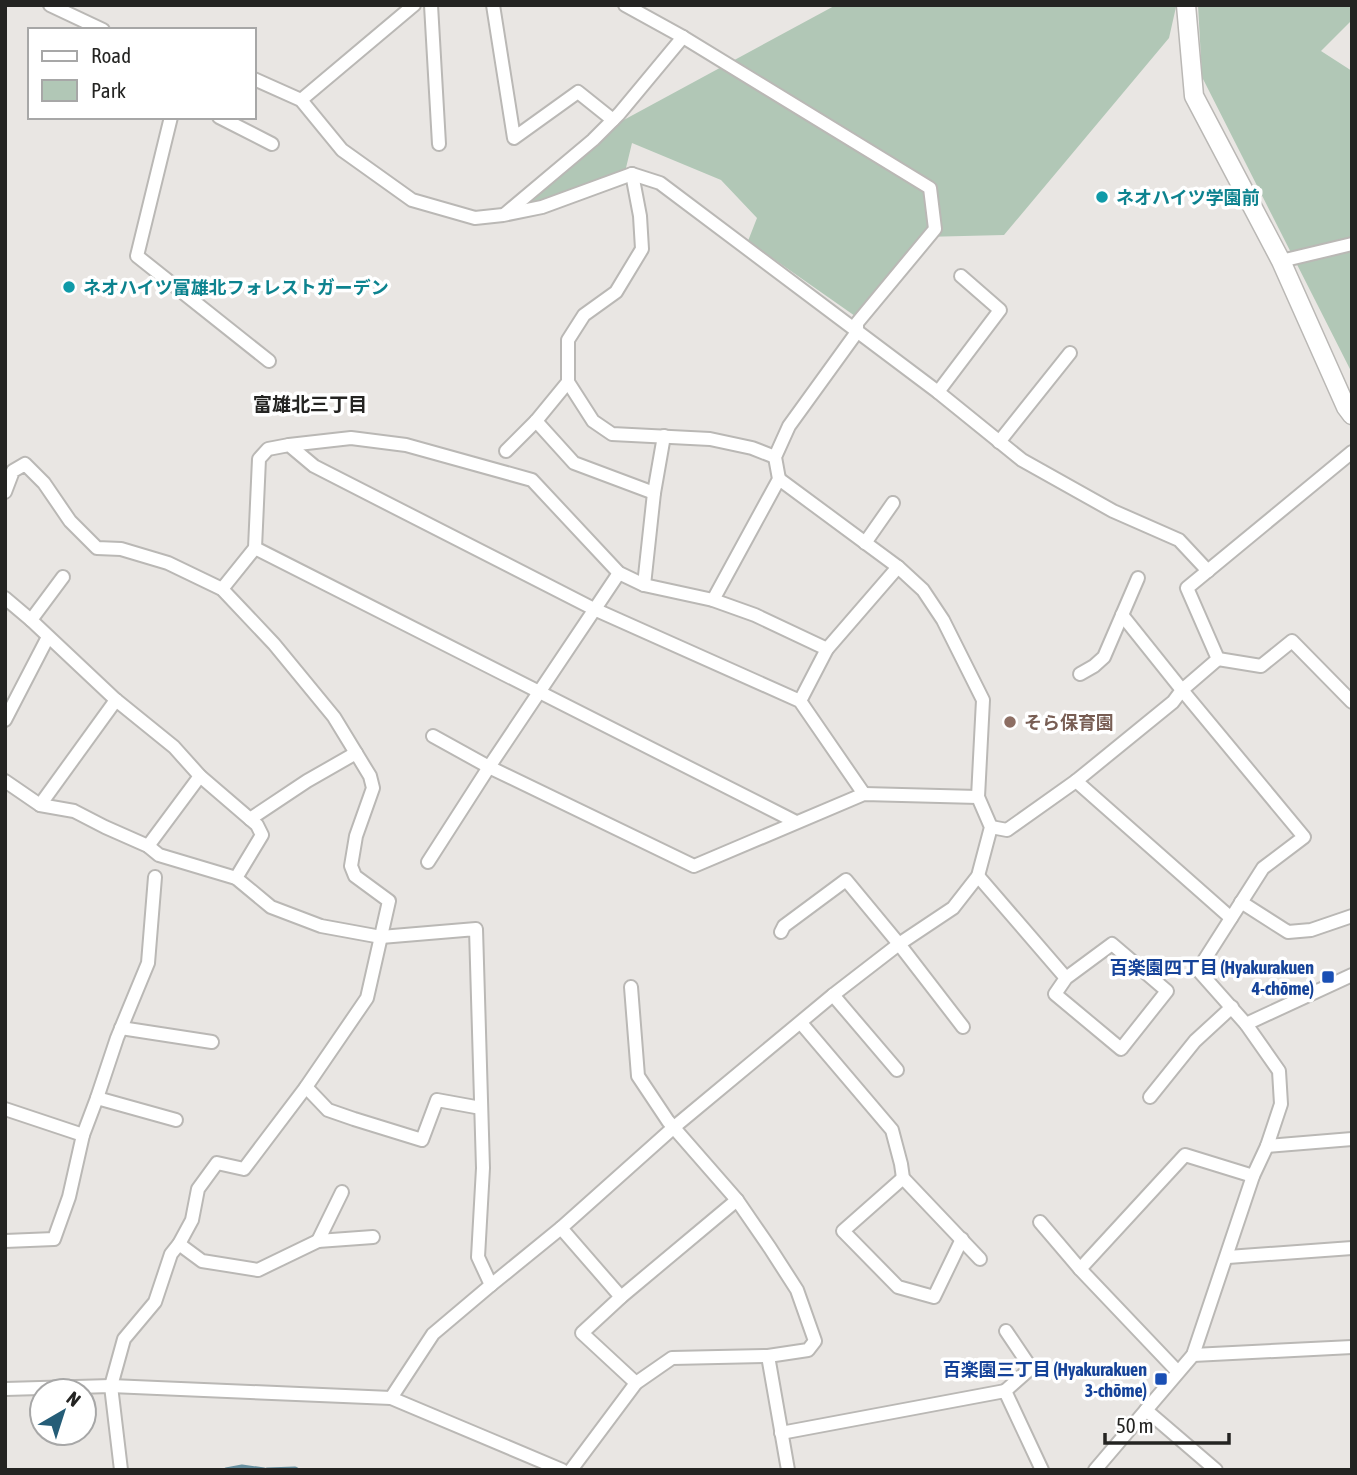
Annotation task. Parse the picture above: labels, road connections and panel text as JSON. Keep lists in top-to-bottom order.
{
  "districts": ["富雄北三丁目"],
  "places": {
    "other": ["ネオハイツ学園前", "ネオハイツ富雄北フォレストガーデン", "そら保育園"],
    "transit": ["百楽園四丁目 (Hyakurakuen 4-chōme)", "百楽園三丁目 (Hyakurakuen 3-chōme)"]
  },
  "legend": ["Road", "Park"],
  "scale_bar": "50 m",
  "north": "top right"
}
